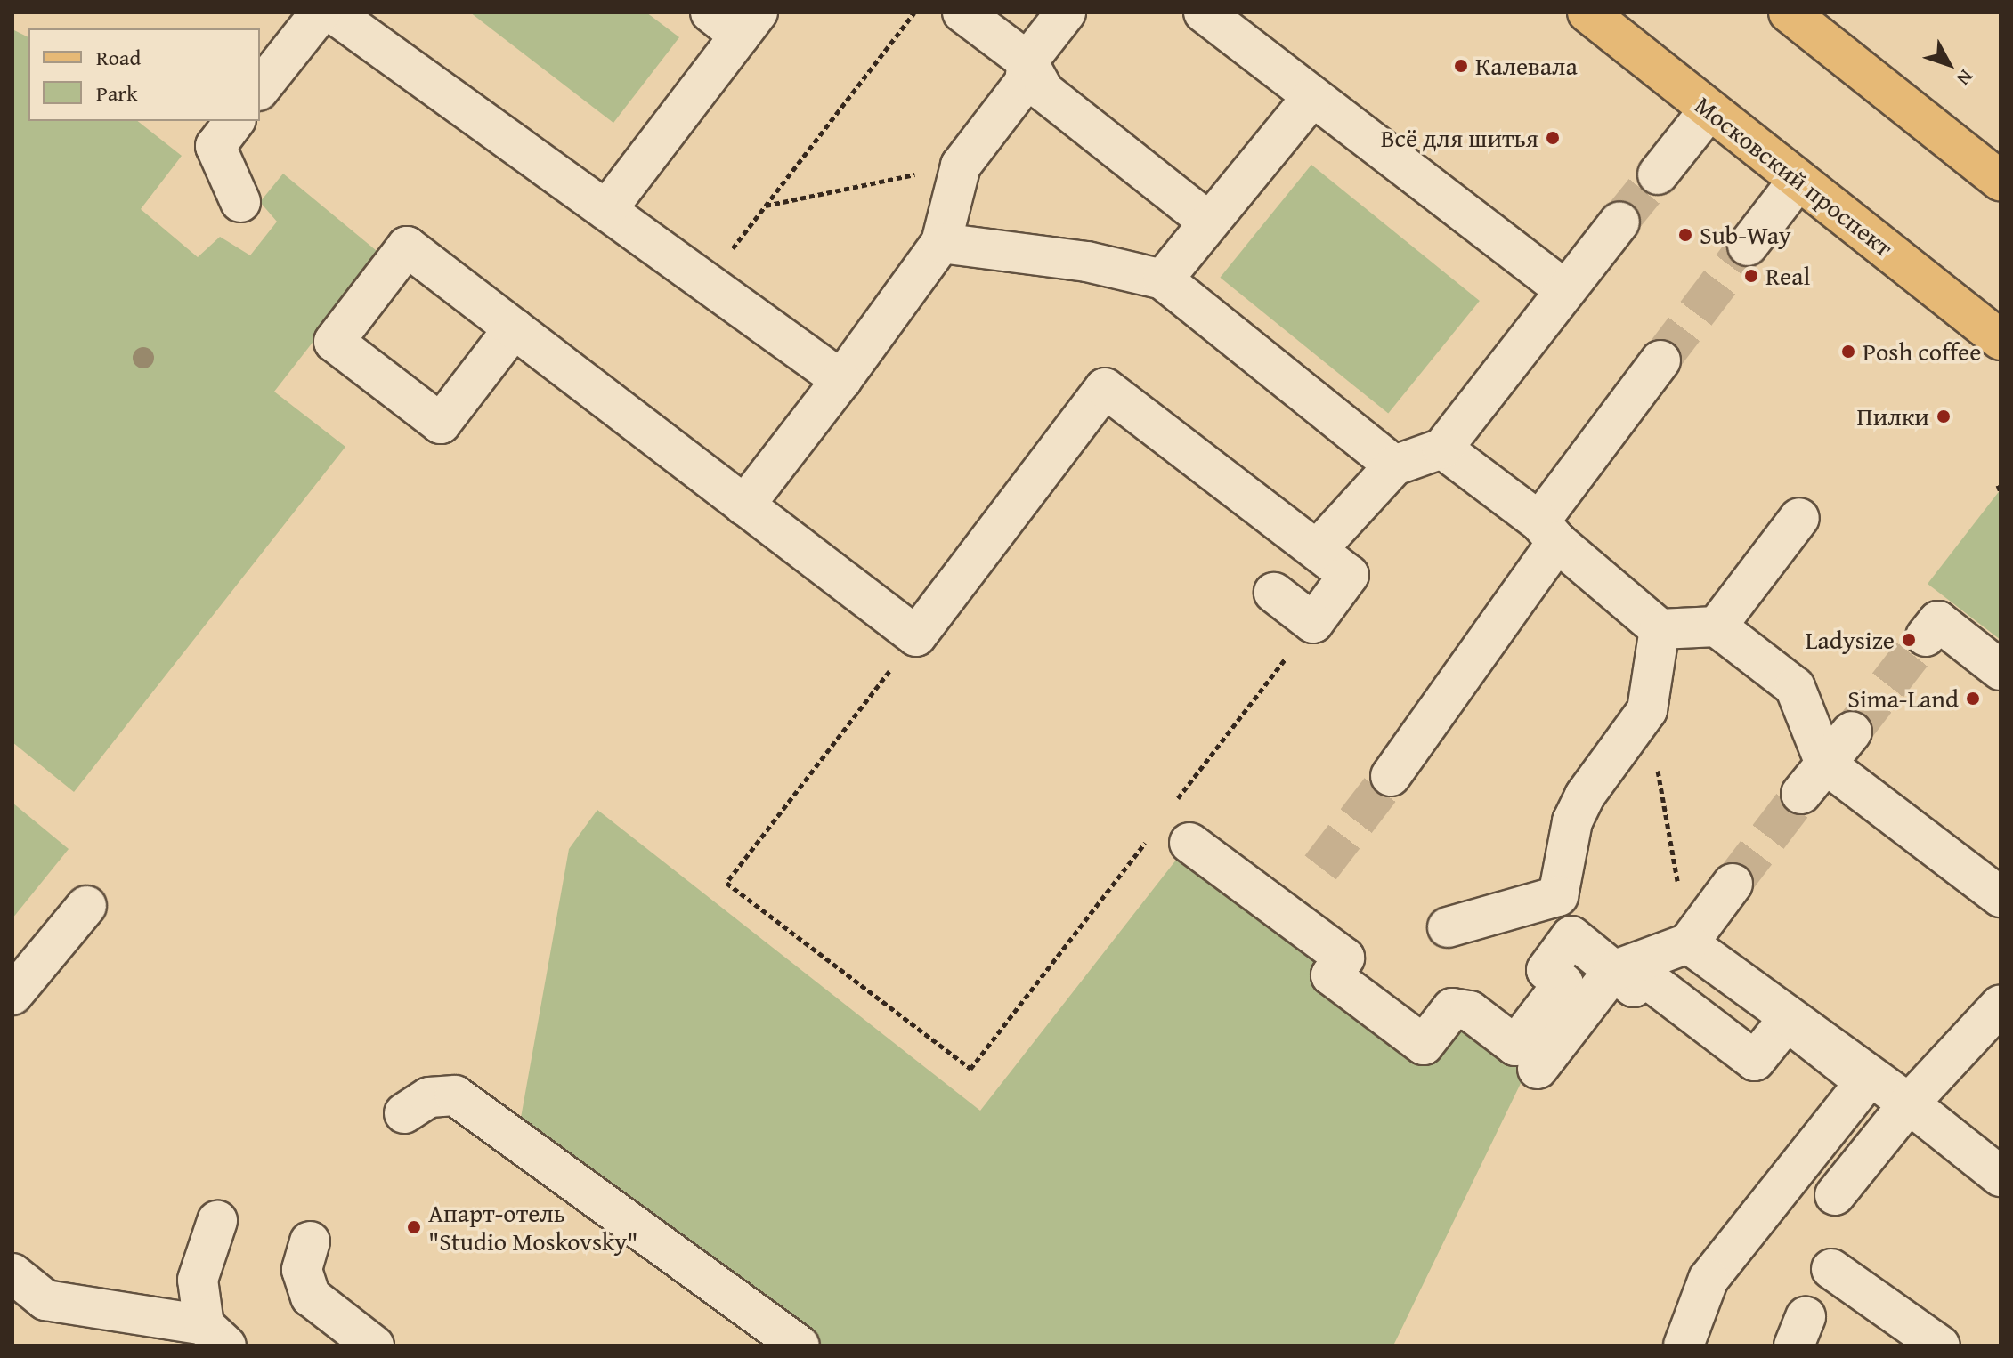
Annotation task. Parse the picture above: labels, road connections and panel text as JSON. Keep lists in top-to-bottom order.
{
  "streets": {
    "main road": ["Московский проспект"]
  },
  "places": [
    "Калевала",
    "Всё для шитья",
    "Sub-Way",
    "Real",
    "Posh coffee",
    "Пилки",
    "Ladysize",
    "Sima-Land",
    "Апарт-отель \"Studio Moskovsky\""
  ],
  "legend": ["Road", "Park"],
  "north": "bottom right"
}
